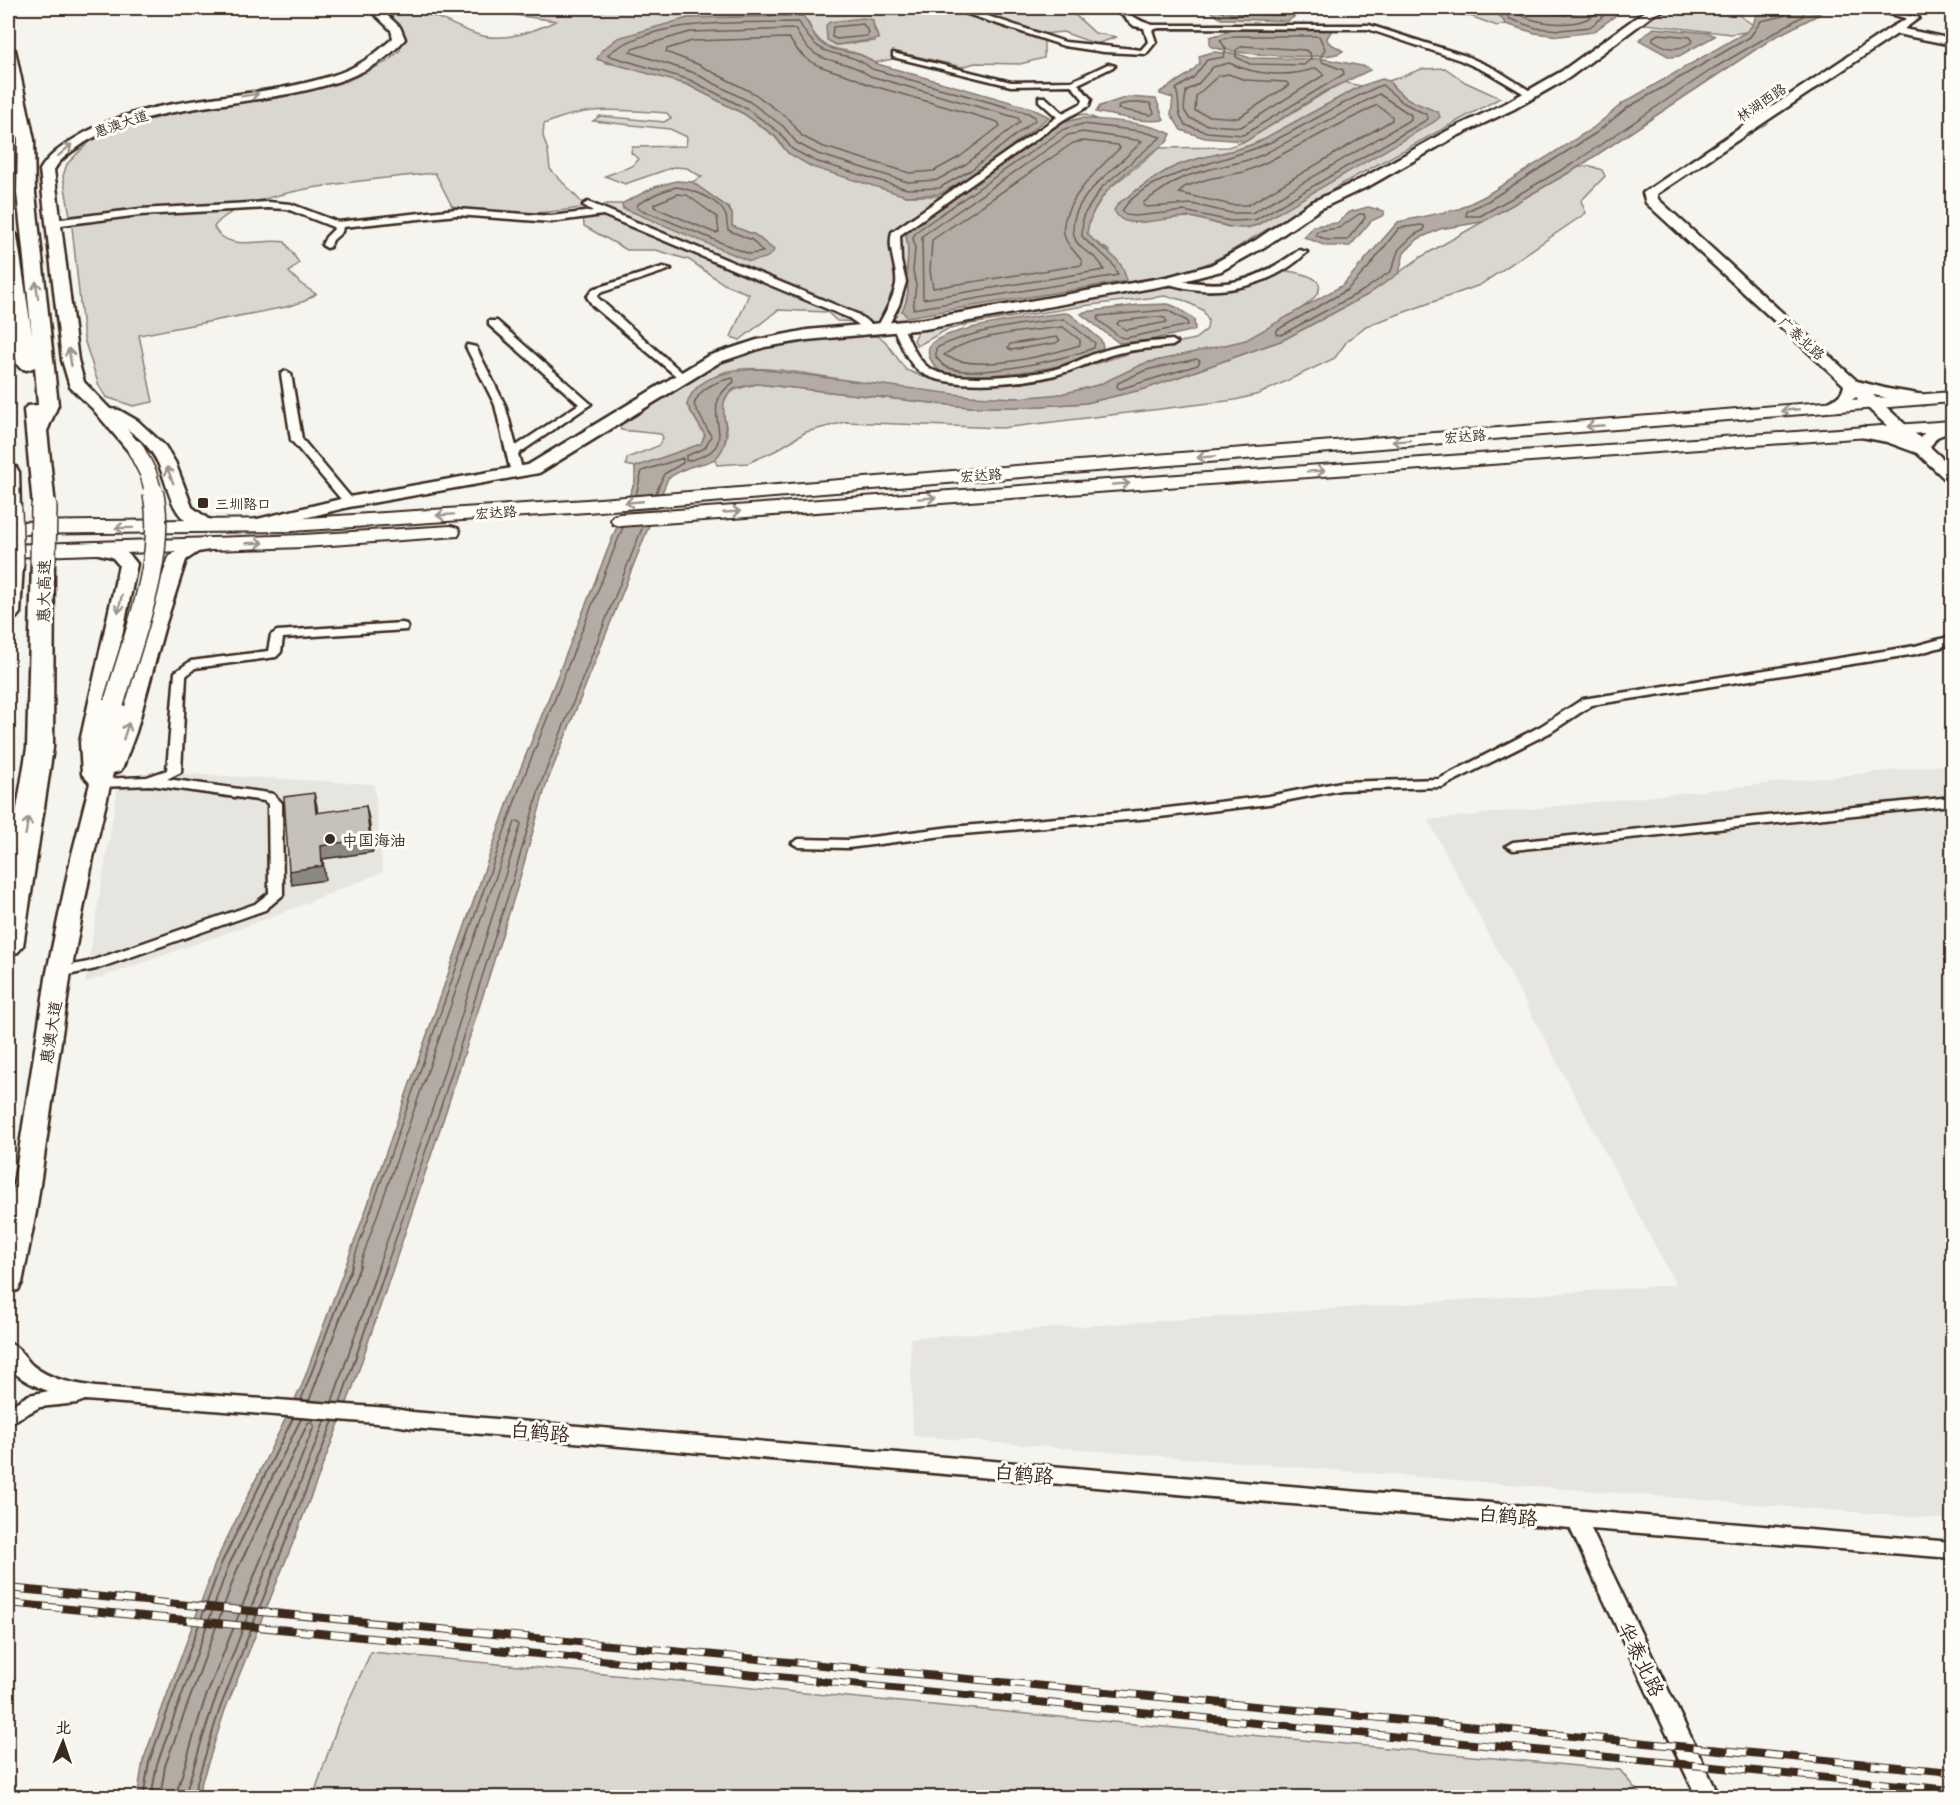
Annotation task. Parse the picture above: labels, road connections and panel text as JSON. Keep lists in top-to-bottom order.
{
  "streets": {
    "highway": ["惠大高速"],
    "main road": ["宏达路"],
    "street": [
      "林湖西路",
      "惠澳大道",
      "广泰北路",
      "白鹤路",
      "华泰北路"
    ]
  },
  "crossings": [
    ["林湖西路", "广泰北路"],
    ["广泰北路", "宏达路"],
    ["宏达路", "惠大高速"],
    ["白鹤路", "华泰北路"]
  ],
  "one_way": ["惠大高速"],
  "places": {
    "transit": ["三圳路口"],
    "other": ["中国海油"]
  },
  "north": "top"
}
